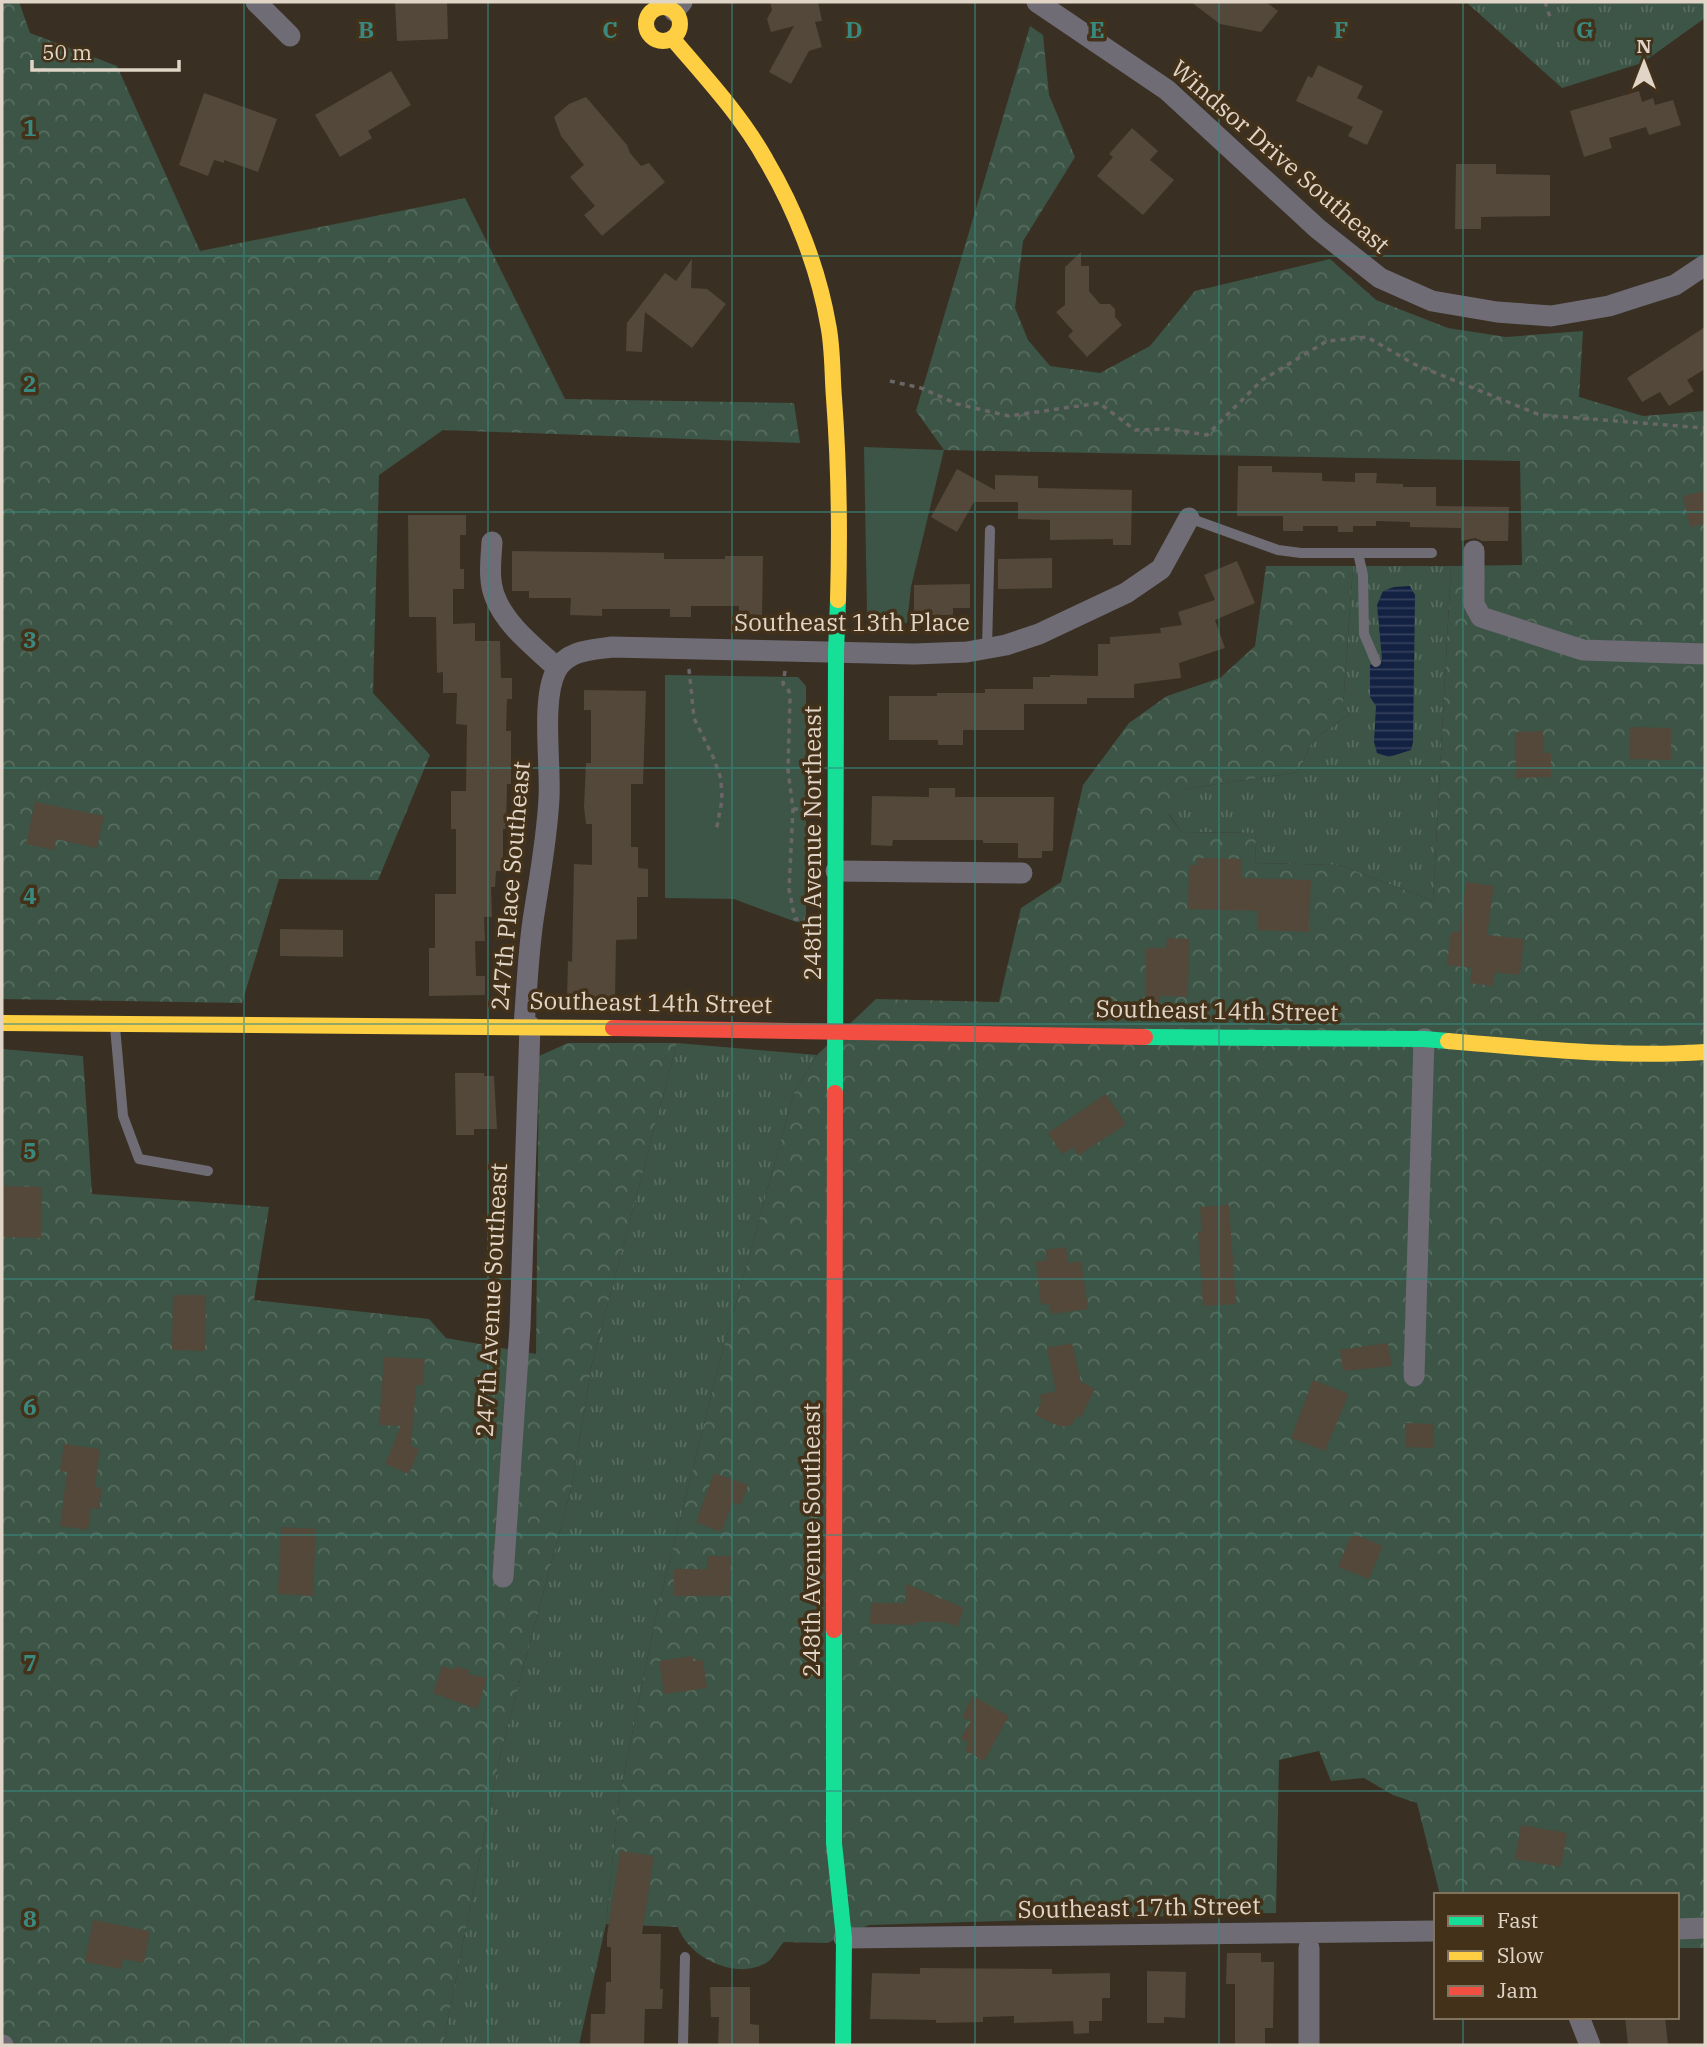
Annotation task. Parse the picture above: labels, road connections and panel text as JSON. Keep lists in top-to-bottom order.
{
  "streets": {
    "street": [
      "Windsor Drive Southeast",
      "Southeast 13th Place",
      "248th Avenue Northeast",
      "247th Place Southeast",
      "Southeast 14th Street",
      "247th Avenue Southeast",
      "248th Avenue Southeast",
      "Southeast 17th Street"
    ]
  },
  "crossings": [
    ["Southeast 13th Place", "248th Avenue Northeast"],
    ["Southeast 13th Place", "247th Place Southeast"],
    ["248th Avenue Northeast", "Southeast 14th Street"],
    ["248th Avenue Northeast", "248th Avenue Southeast"],
    ["247th Place Southeast", "Southeast 14th Street"],
    ["247th Place Southeast", "247th Avenue Southeast"],
    ["Southeast 14th Street", "247th Avenue Southeast"],
    ["Southeast 14th Street", "248th Avenue Southeast"],
    ["248th Avenue Southeast", "Southeast 17th Street"]
  ],
  "legend": ["Fast", "Slow", "Jam"],
  "scale_bar": "50 m",
  "north": "top",
  "grid": {
    "columns": [
      "B",
      "C",
      "D",
      "E",
      "F",
      "G"
    ],
    "rows": [
      "1",
      "2",
      "3",
      "4",
      "5",
      "6",
      "7",
      "8"
    ]
  }
}
